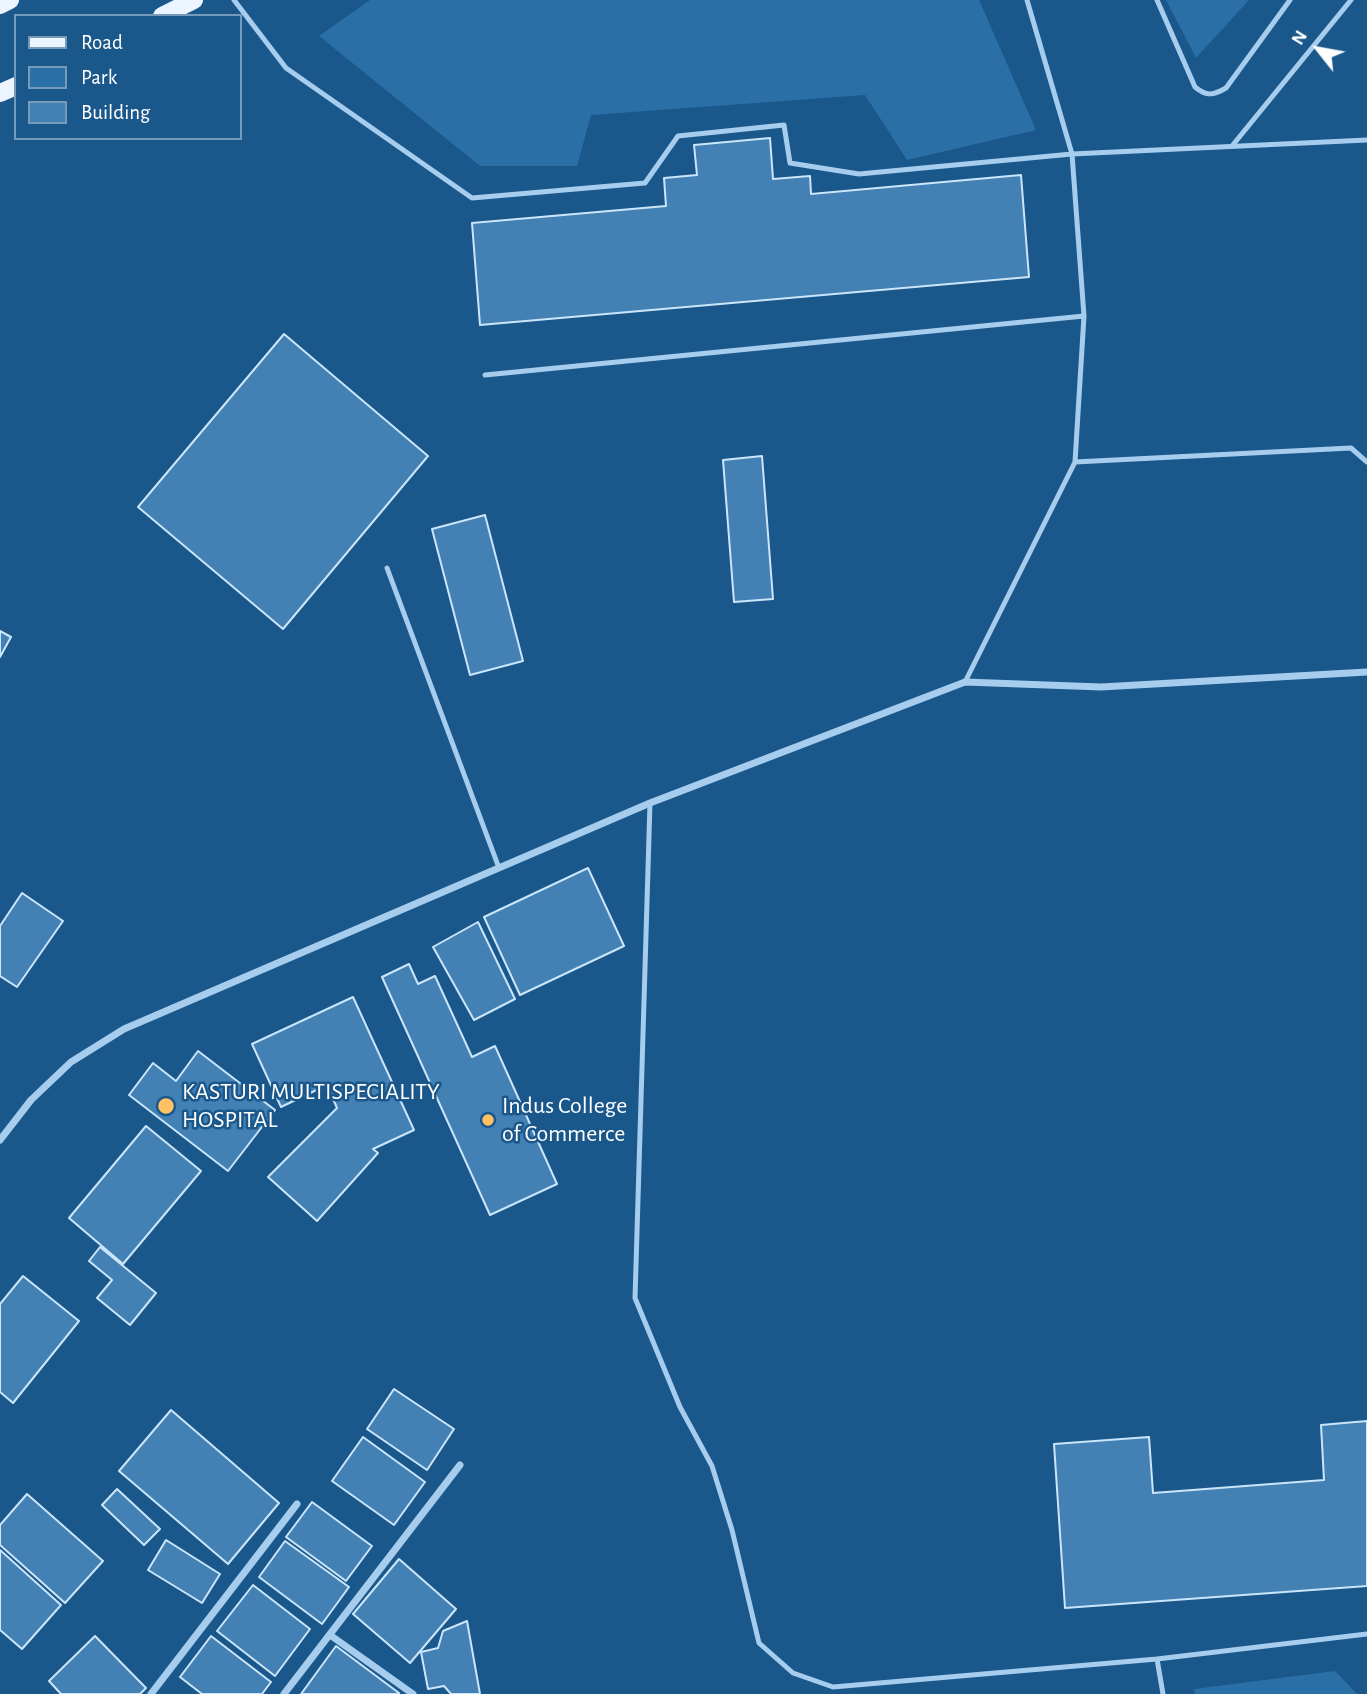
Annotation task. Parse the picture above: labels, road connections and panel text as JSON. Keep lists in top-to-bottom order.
{
  "places": ["KASTURI MULTISPECIALITY HOSPITAL", "Indus College of Commerce"],
  "legend": ["Road", "Park", "Building"],
  "north": "top left"
}
